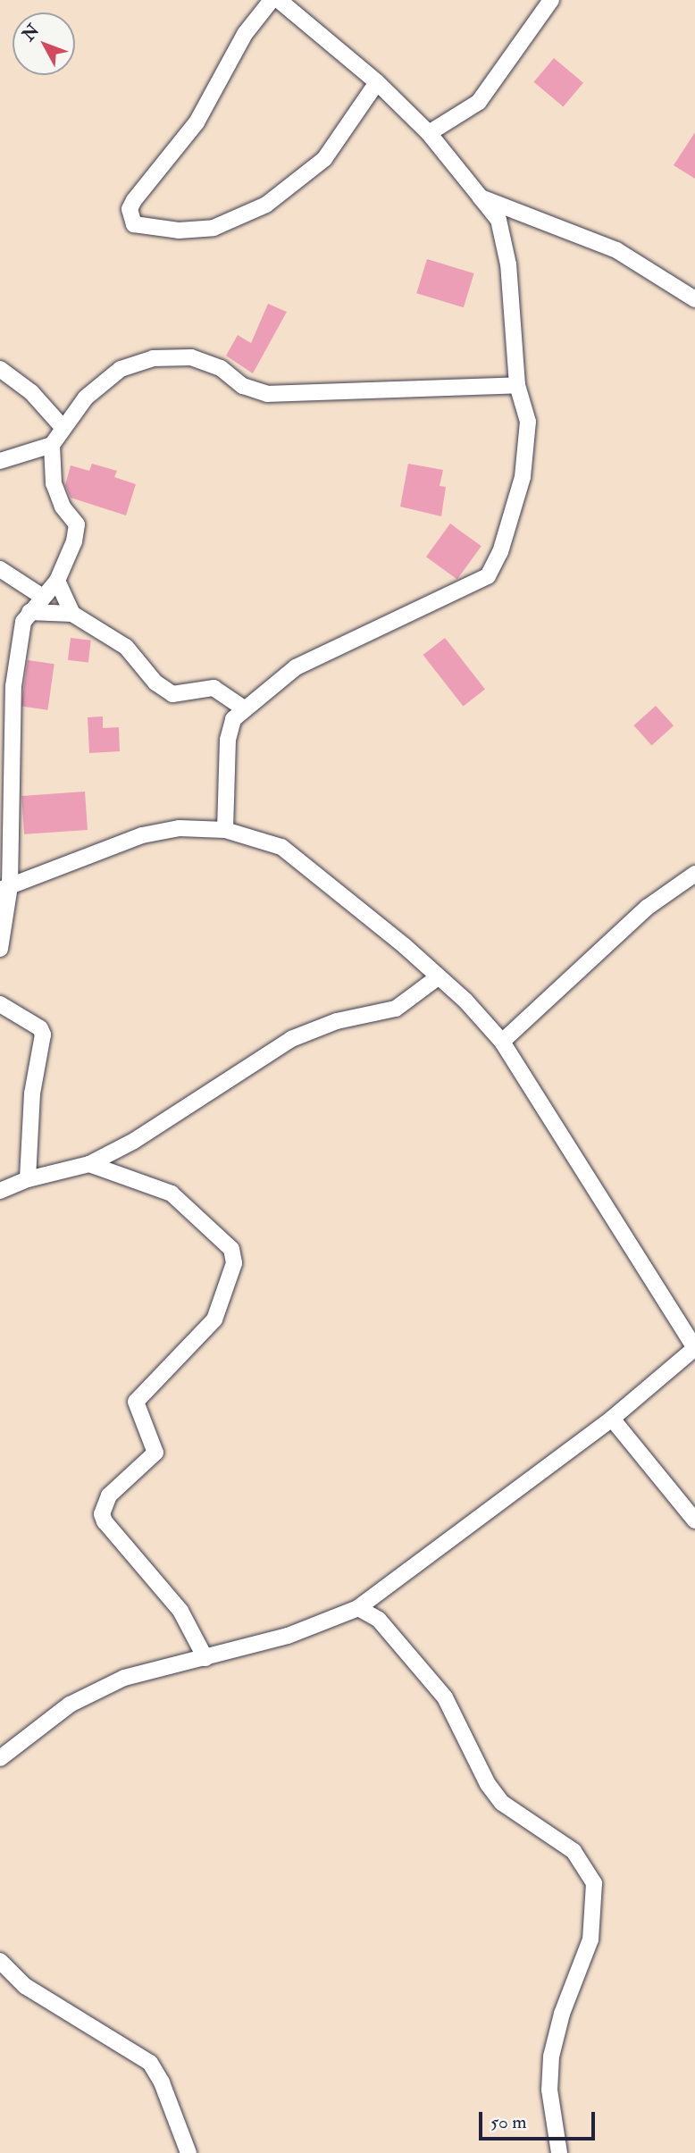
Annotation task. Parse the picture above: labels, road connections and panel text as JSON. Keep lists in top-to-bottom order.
{
  "scale_bar": "50 m",
  "north": "top left"
}
